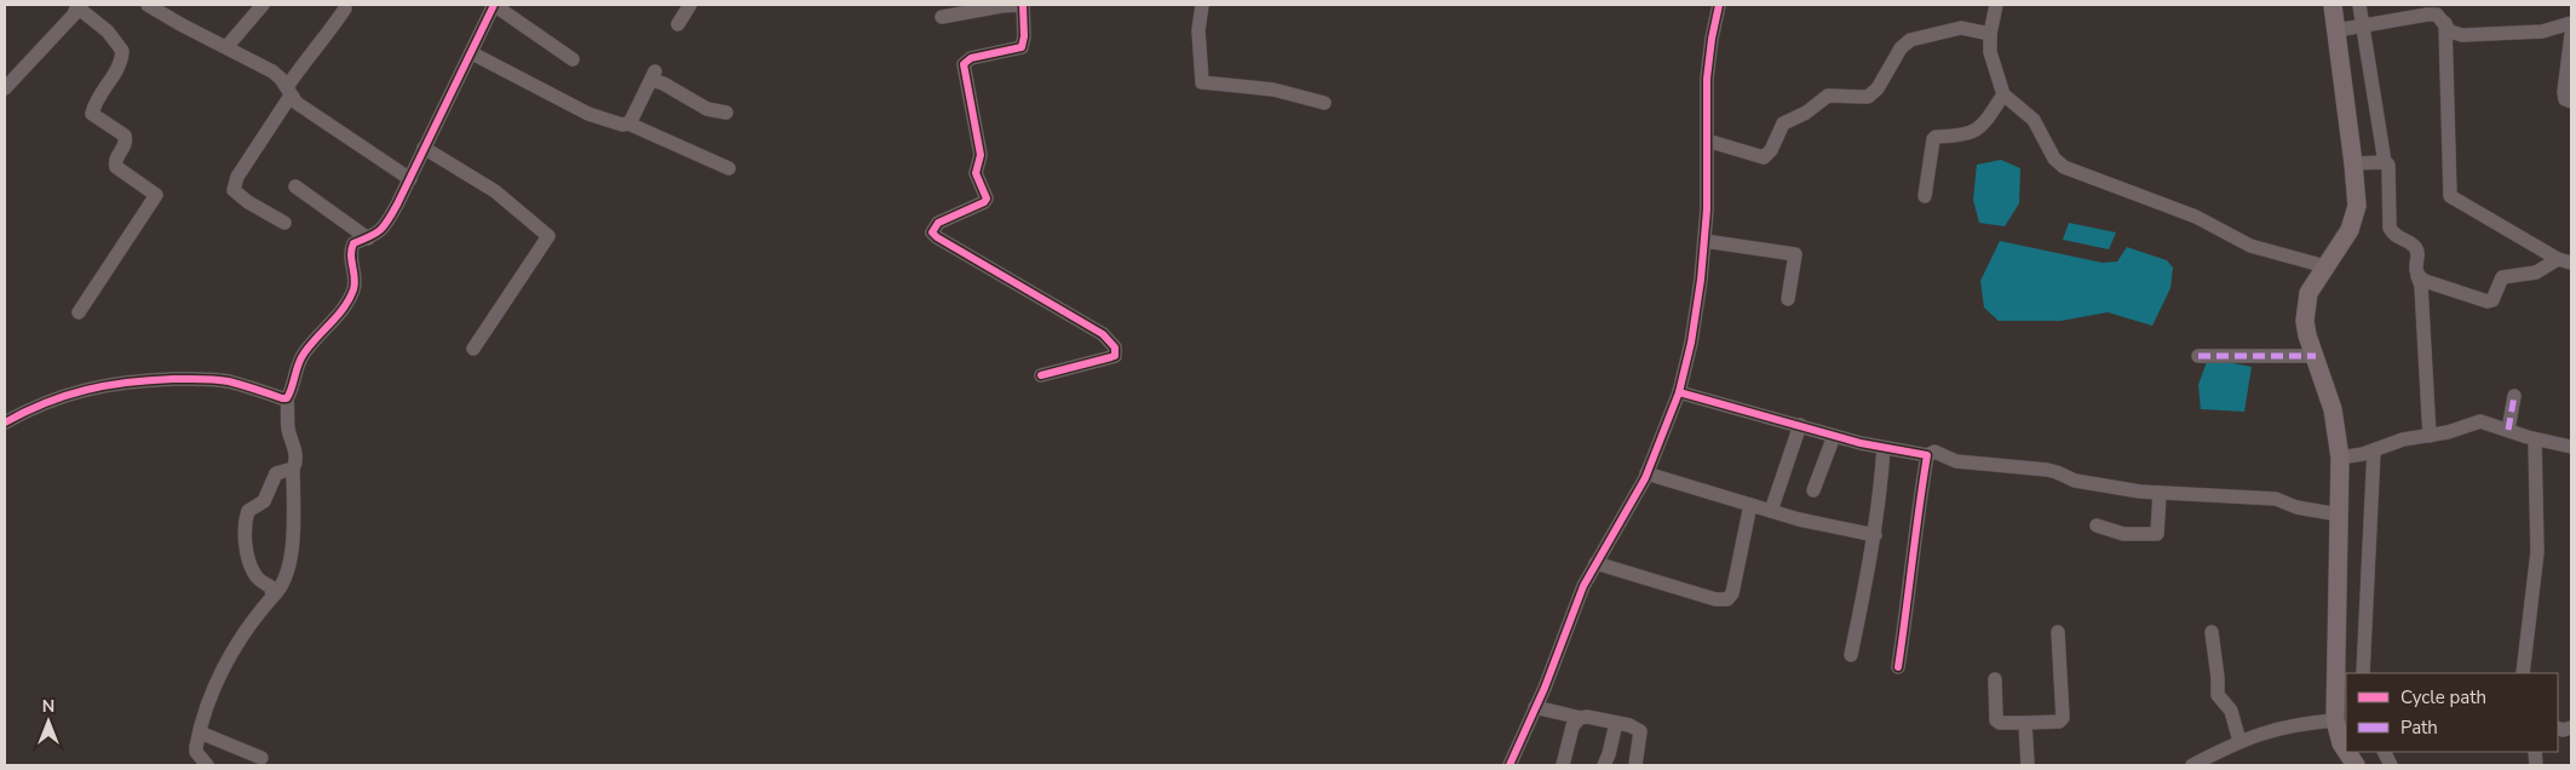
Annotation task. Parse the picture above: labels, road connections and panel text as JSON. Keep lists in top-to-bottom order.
{
  "legend": ["Cycle path", "Path"],
  "north": "top"
}
